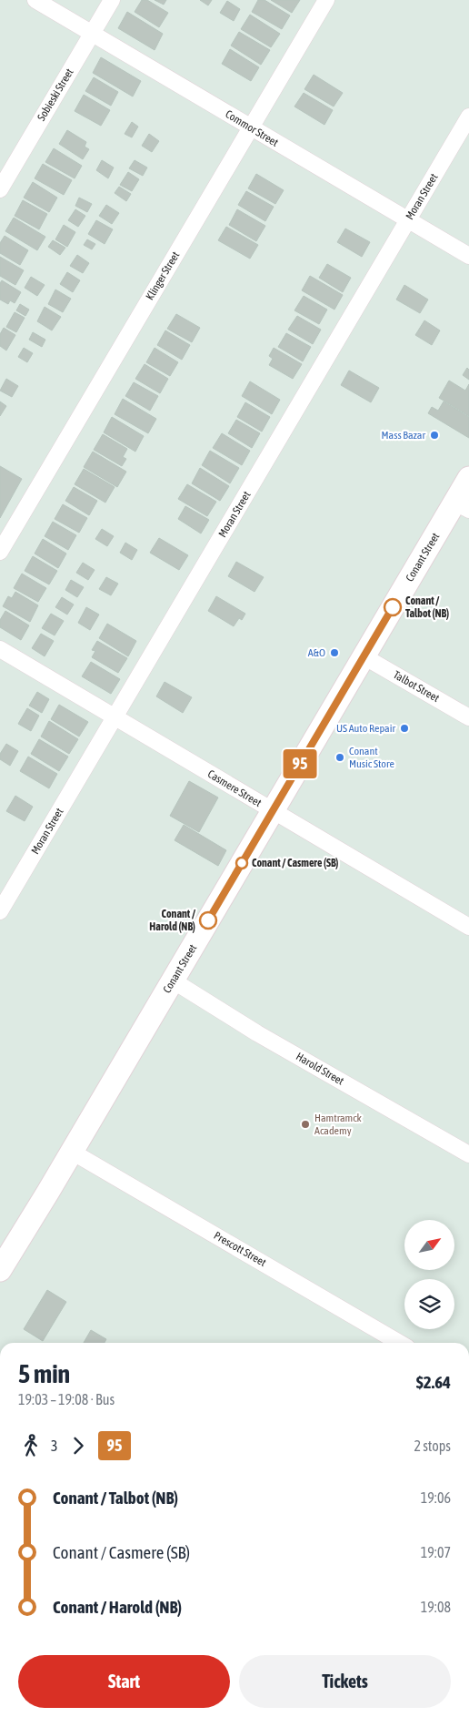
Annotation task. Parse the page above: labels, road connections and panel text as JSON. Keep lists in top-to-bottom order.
{
  "streets": {
    "main road": ["Conant Street"],
    "street": [
      "Sobieski Street",
      "Commor Street",
      "Moran Street",
      "Klinger Street",
      "Talbot Street",
      "Casmere Street",
      "Harold Street",
      "Prescott Street"
    ]
  },
  "crossings": [
    ["Sobieski Street", "Commor Street"],
    ["Commor Street", "Moran Street"],
    ["Commor Street", "Klinger Street"],
    ["Moran Street", "Casmere Street"],
    ["Conant Street", "Talbot Street"],
    ["Conant Street", "Casmere Street"],
    ["Conant Street", "Harold Street"],
    ["Conant Street", "Prescott Street"]
  ],
  "places": [
    "Mass Bazar",
    "Conant / Talbot (NB)",
    "A&O",
    "US Auto Repair",
    "Conant Music Store",
    "Conant / Casmere (SB)",
    "Conant / Harold (NB)",
    "Hamtramck Academy"
  ],
  "lines": ["bus line 95"],
  "north": "top right",
  "page": {
    "on_map": "95",
    "heading": ["5 min", "19:03 – 19:08 · Bus", "$2.64"],
    "legs": ["3", "95", "2 stops"],
    "list": [
      {
        "name": "Conant / Talbot (NB)",
        "value": "19:06"
      },
      {
        "name": "Conant / Casmere (SB)",
        "value": "19:07"
      },
      {
        "name": "Conant / Harold (NB)",
        "value": "19:08"
      }
    ],
    "buttons": ["Start", "Tickets"]
  }
}
